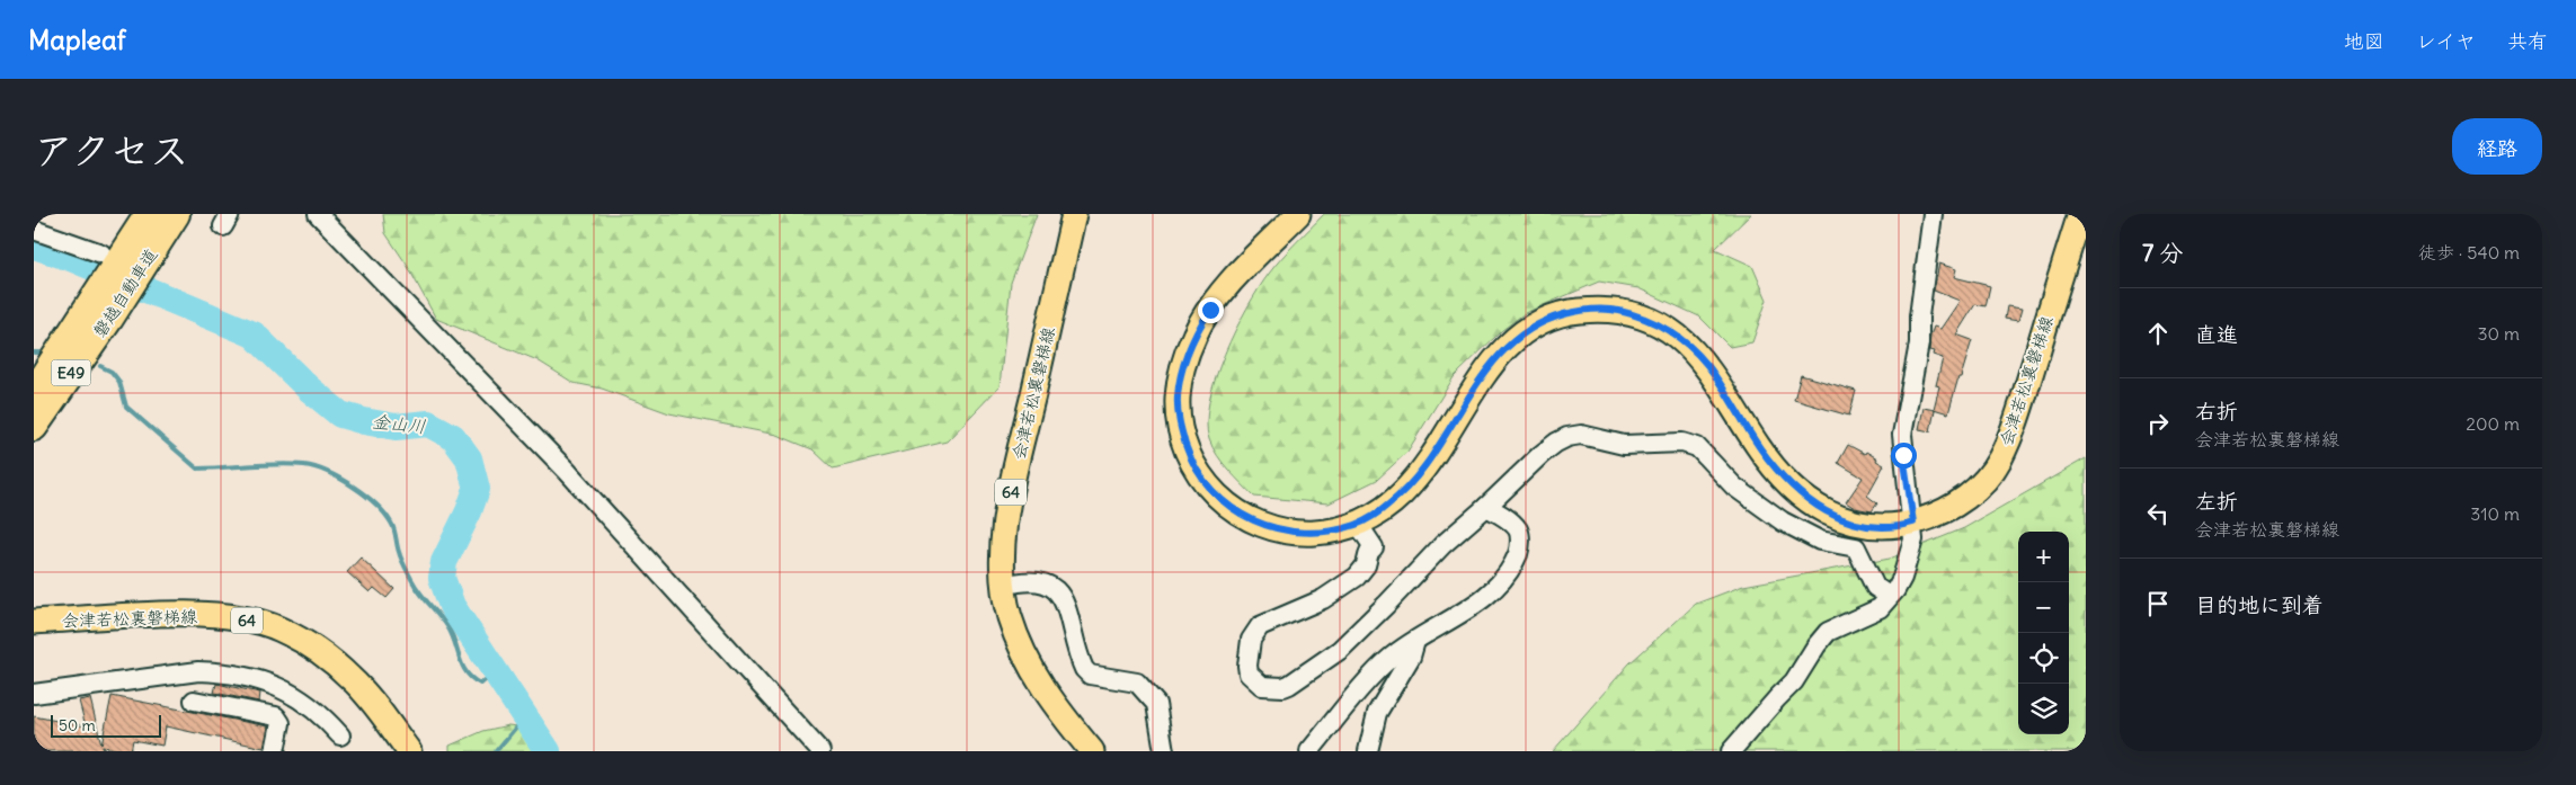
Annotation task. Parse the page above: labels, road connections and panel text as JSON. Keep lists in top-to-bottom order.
{
  "streets": {
    "highway": ["磐越自動車道", "E49"],
    "main road": ["会津若松裏磐梯線", "64"]
  },
  "water": ["金山川"],
  "scale_bar": "50 m",
  "page": {
    "header": "Mapleaf",
    "nav": ["地図", "レイヤ", "共有"],
    "title": "アクセス",
    "buttons": "経路",
    "heading": ["7 分", "徒歩 · 540 m"],
    "list": [
      ["直進", "30 m"],
      ["右折", "会津若松裏磐梯線", "200 m"],
      ["左折", "会津若松裏磐梯線", "310 m"],
      "目的地に到着"
    ],
    "map_buttons": ["+", "−"],
    "scale": "50 m"
  }
}
